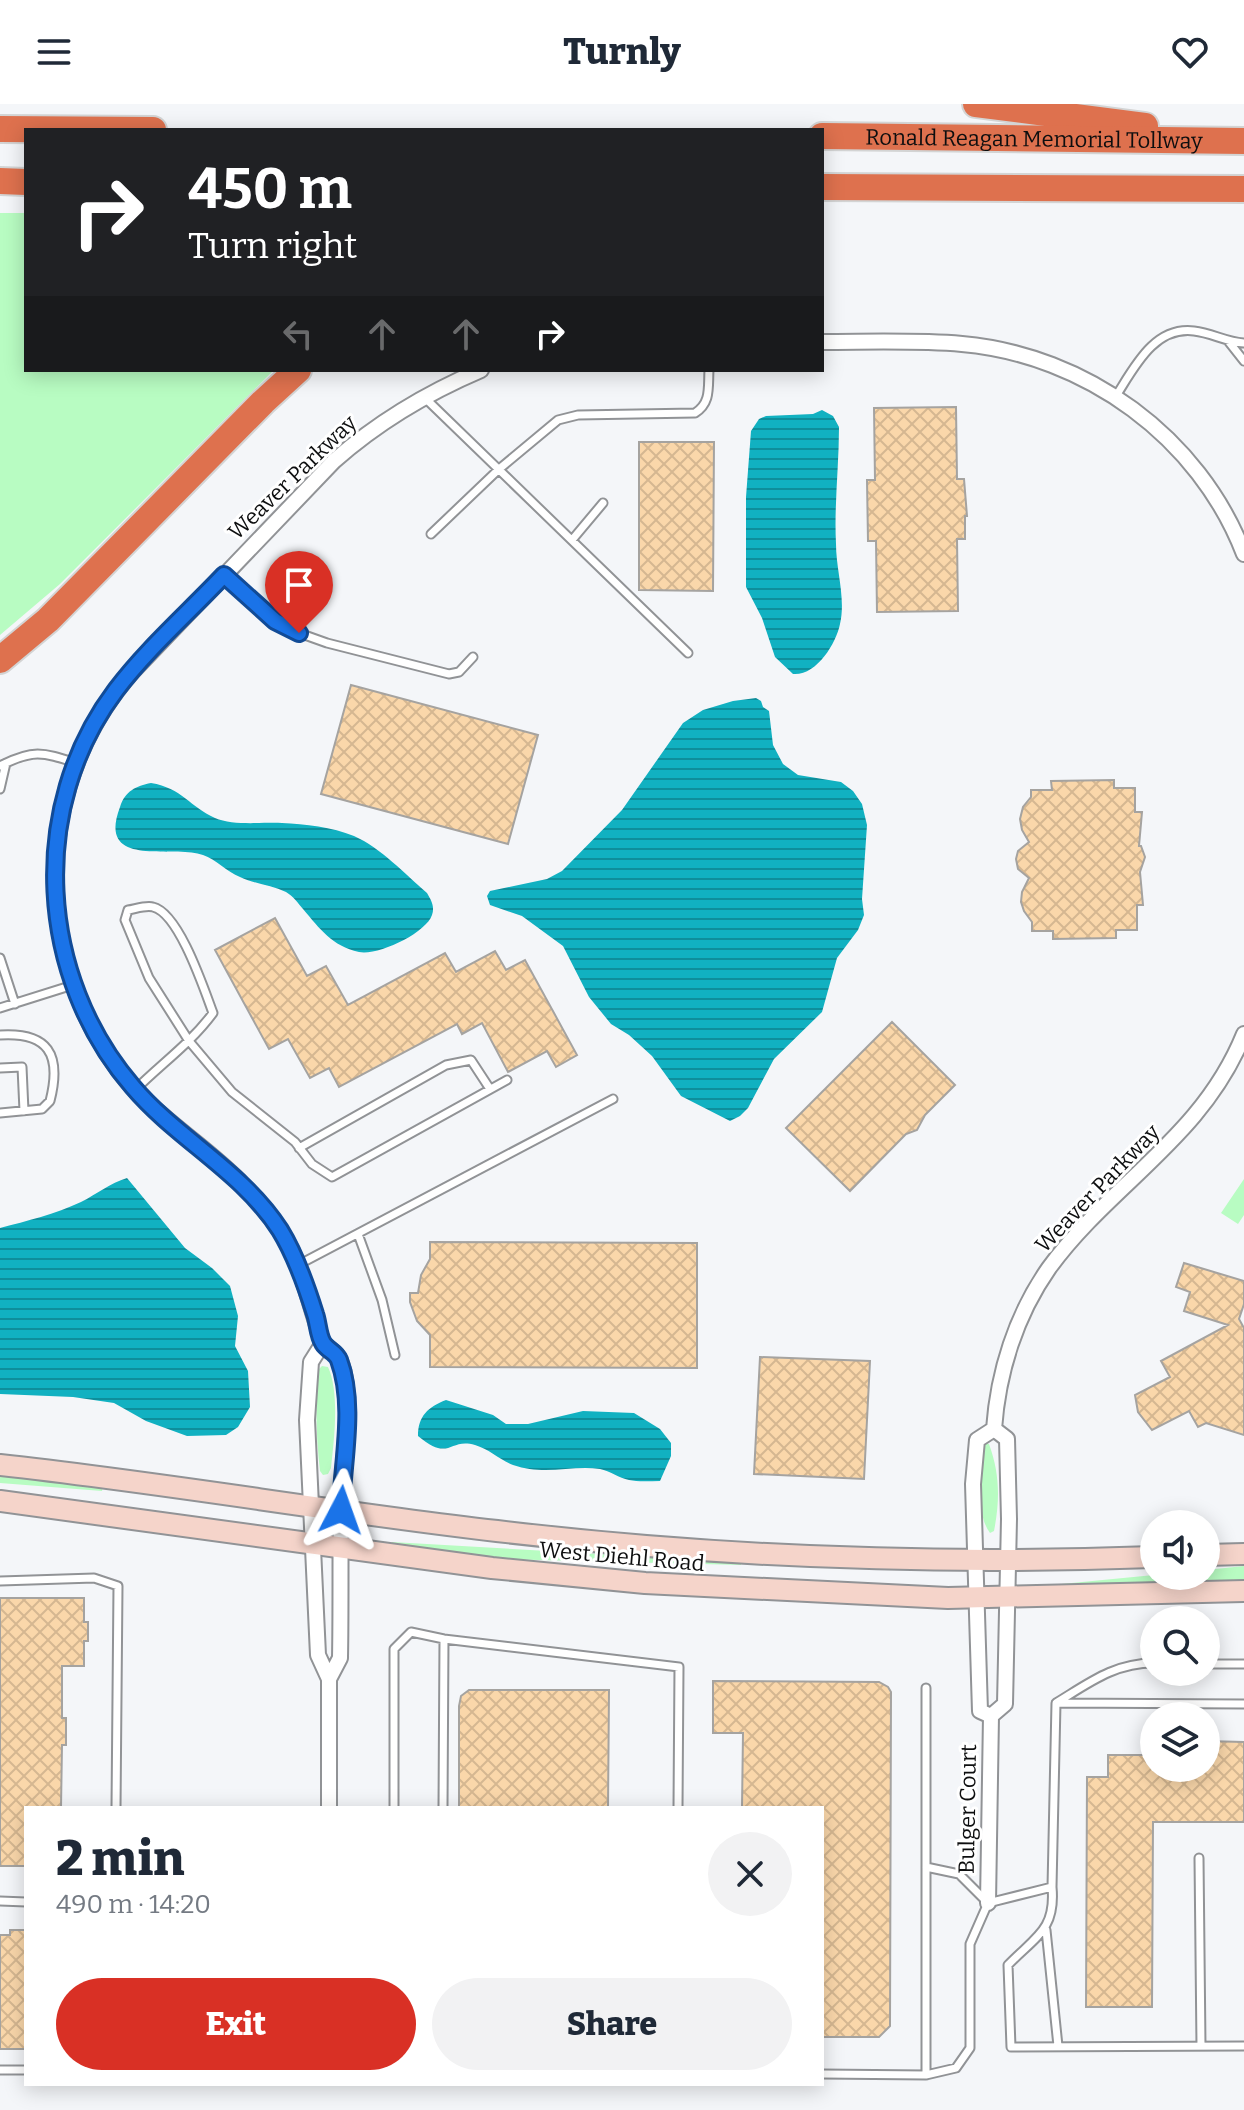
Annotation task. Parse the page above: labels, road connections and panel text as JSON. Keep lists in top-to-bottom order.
{
  "streets": {
    "highway": ["Ronald Reagan Memorial Tollway"],
    "street": ["Weaver Parkway", "West Diehl Road", "Bulger Court"]
  },
  "crossings": [
    ["Weaver Parkway", "West Diehl Road"],
    ["Weaver Parkway", "Bulger Court"],
    ["West Diehl Road", "Bulger Court"]
  ],
  "page": {
    "header": "Turnly",
    "turn": ["450 m", "Turn right"],
    "heading": ["2 min", "490 m · 14:20"],
    "buttons": ["Exit", "Share"]
  }
}
